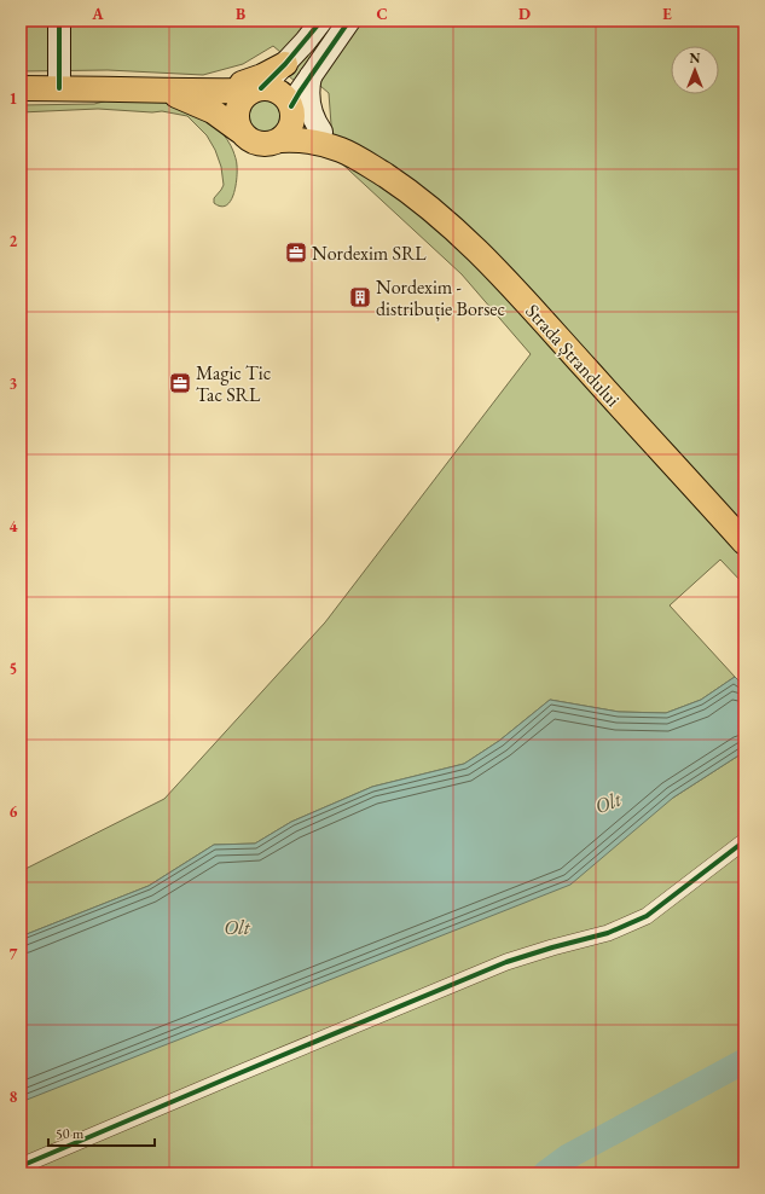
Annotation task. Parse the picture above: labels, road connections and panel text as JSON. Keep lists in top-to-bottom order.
{
  "streets": {
    "main road": ["Strada Ștrandului"]
  },
  "water": ["Olt"],
  "places": {
    "office": ["Nordexim SRL", "Magic Tic Tac SRL"],
    "building": ["Nordexim - distribuție Borsec"]
  },
  "scale_bar": "50 m",
  "north": "top",
  "grid": {
    "columns": [
      "A",
      "B",
      "C",
      "D",
      "E"
    ],
    "rows": [
      "1",
      "2",
      "3",
      "4",
      "5",
      "6",
      "7",
      "8"
    ]
  }
}
